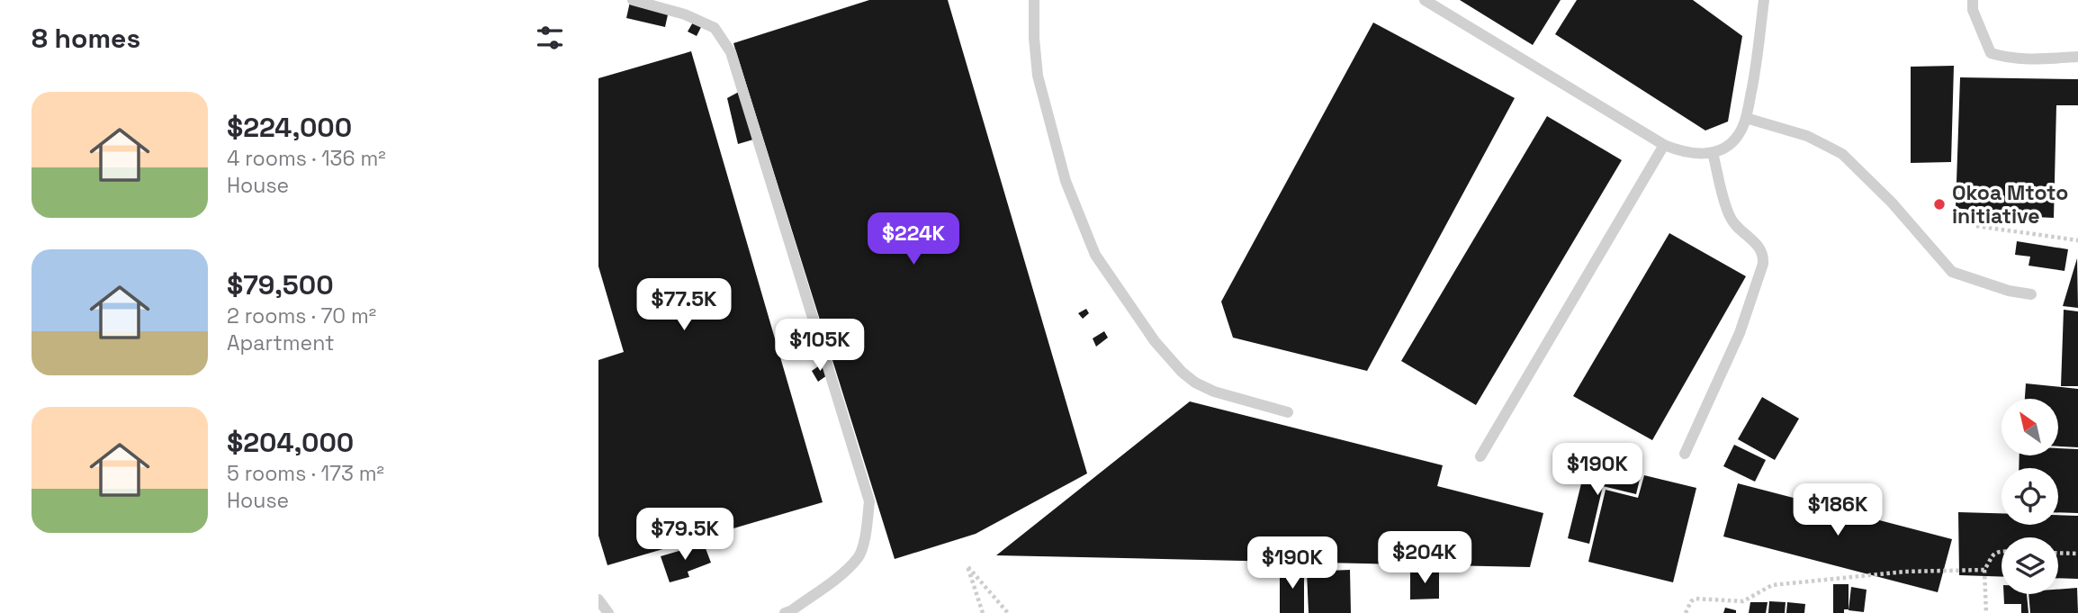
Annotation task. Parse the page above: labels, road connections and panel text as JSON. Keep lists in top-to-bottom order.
{
  "places": ["Okoa Mtoto initiative"],
  "north": "top left",
  "page": {
    "heading": "8 homes",
    "list": [
      {
        "name": "$224,000",
        "note": "4 rooms · 136 m² · House"
      },
      {
        "name": "$79,500",
        "note": "2 rooms · 70 m² · Apartment"
      },
      {
        "name": "$204,000",
        "note": "5 rooms · 173 m² · House"
      }
    ],
    "price": [
      "$224K",
      "$77.5K",
      "$105K",
      "$190K",
      "$186K",
      "$79.5K",
      "$204K",
      "$190K"
    ]
  }
}
